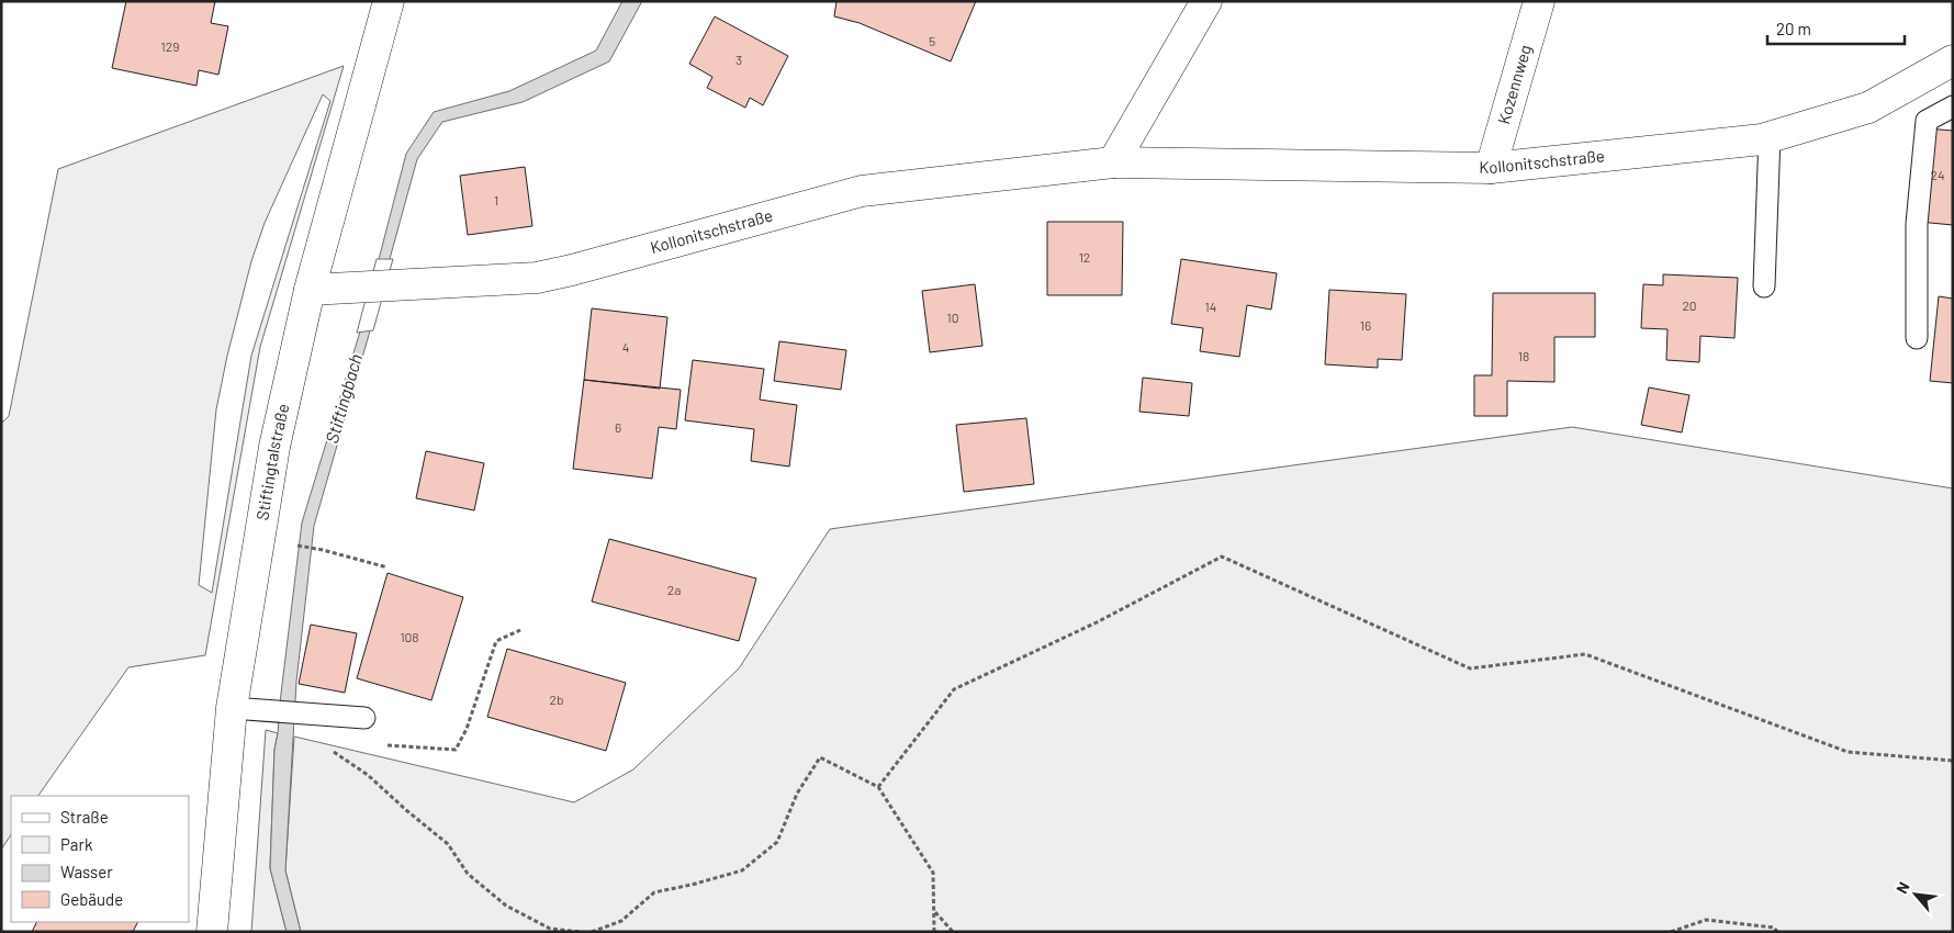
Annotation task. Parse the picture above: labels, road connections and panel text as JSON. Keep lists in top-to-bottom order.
{
  "streets": {
    "street": ["Kozennweg", "Kollonitschstraße", "Stiftingtalstraße"]
  },
  "crossings": [
    ["Kozennweg", "Kollonitschstraße"],
    ["Kollonitschstraße", "Stiftingtalstraße"]
  ],
  "water": ["Stiftingbach"],
  "house_numbers": [
    "5",
    "129",
    "3",
    "24",
    "1",
    "12",
    "20",
    "14",
    "10",
    "16",
    "4",
    "18",
    "6",
    "2a",
    "108",
    "2b"
  ],
  "legend": [
    "Straße",
    "Park",
    "Wasser",
    "Gebäude"
  ],
  "scale_bar": "20 m",
  "north": "top left"
}
